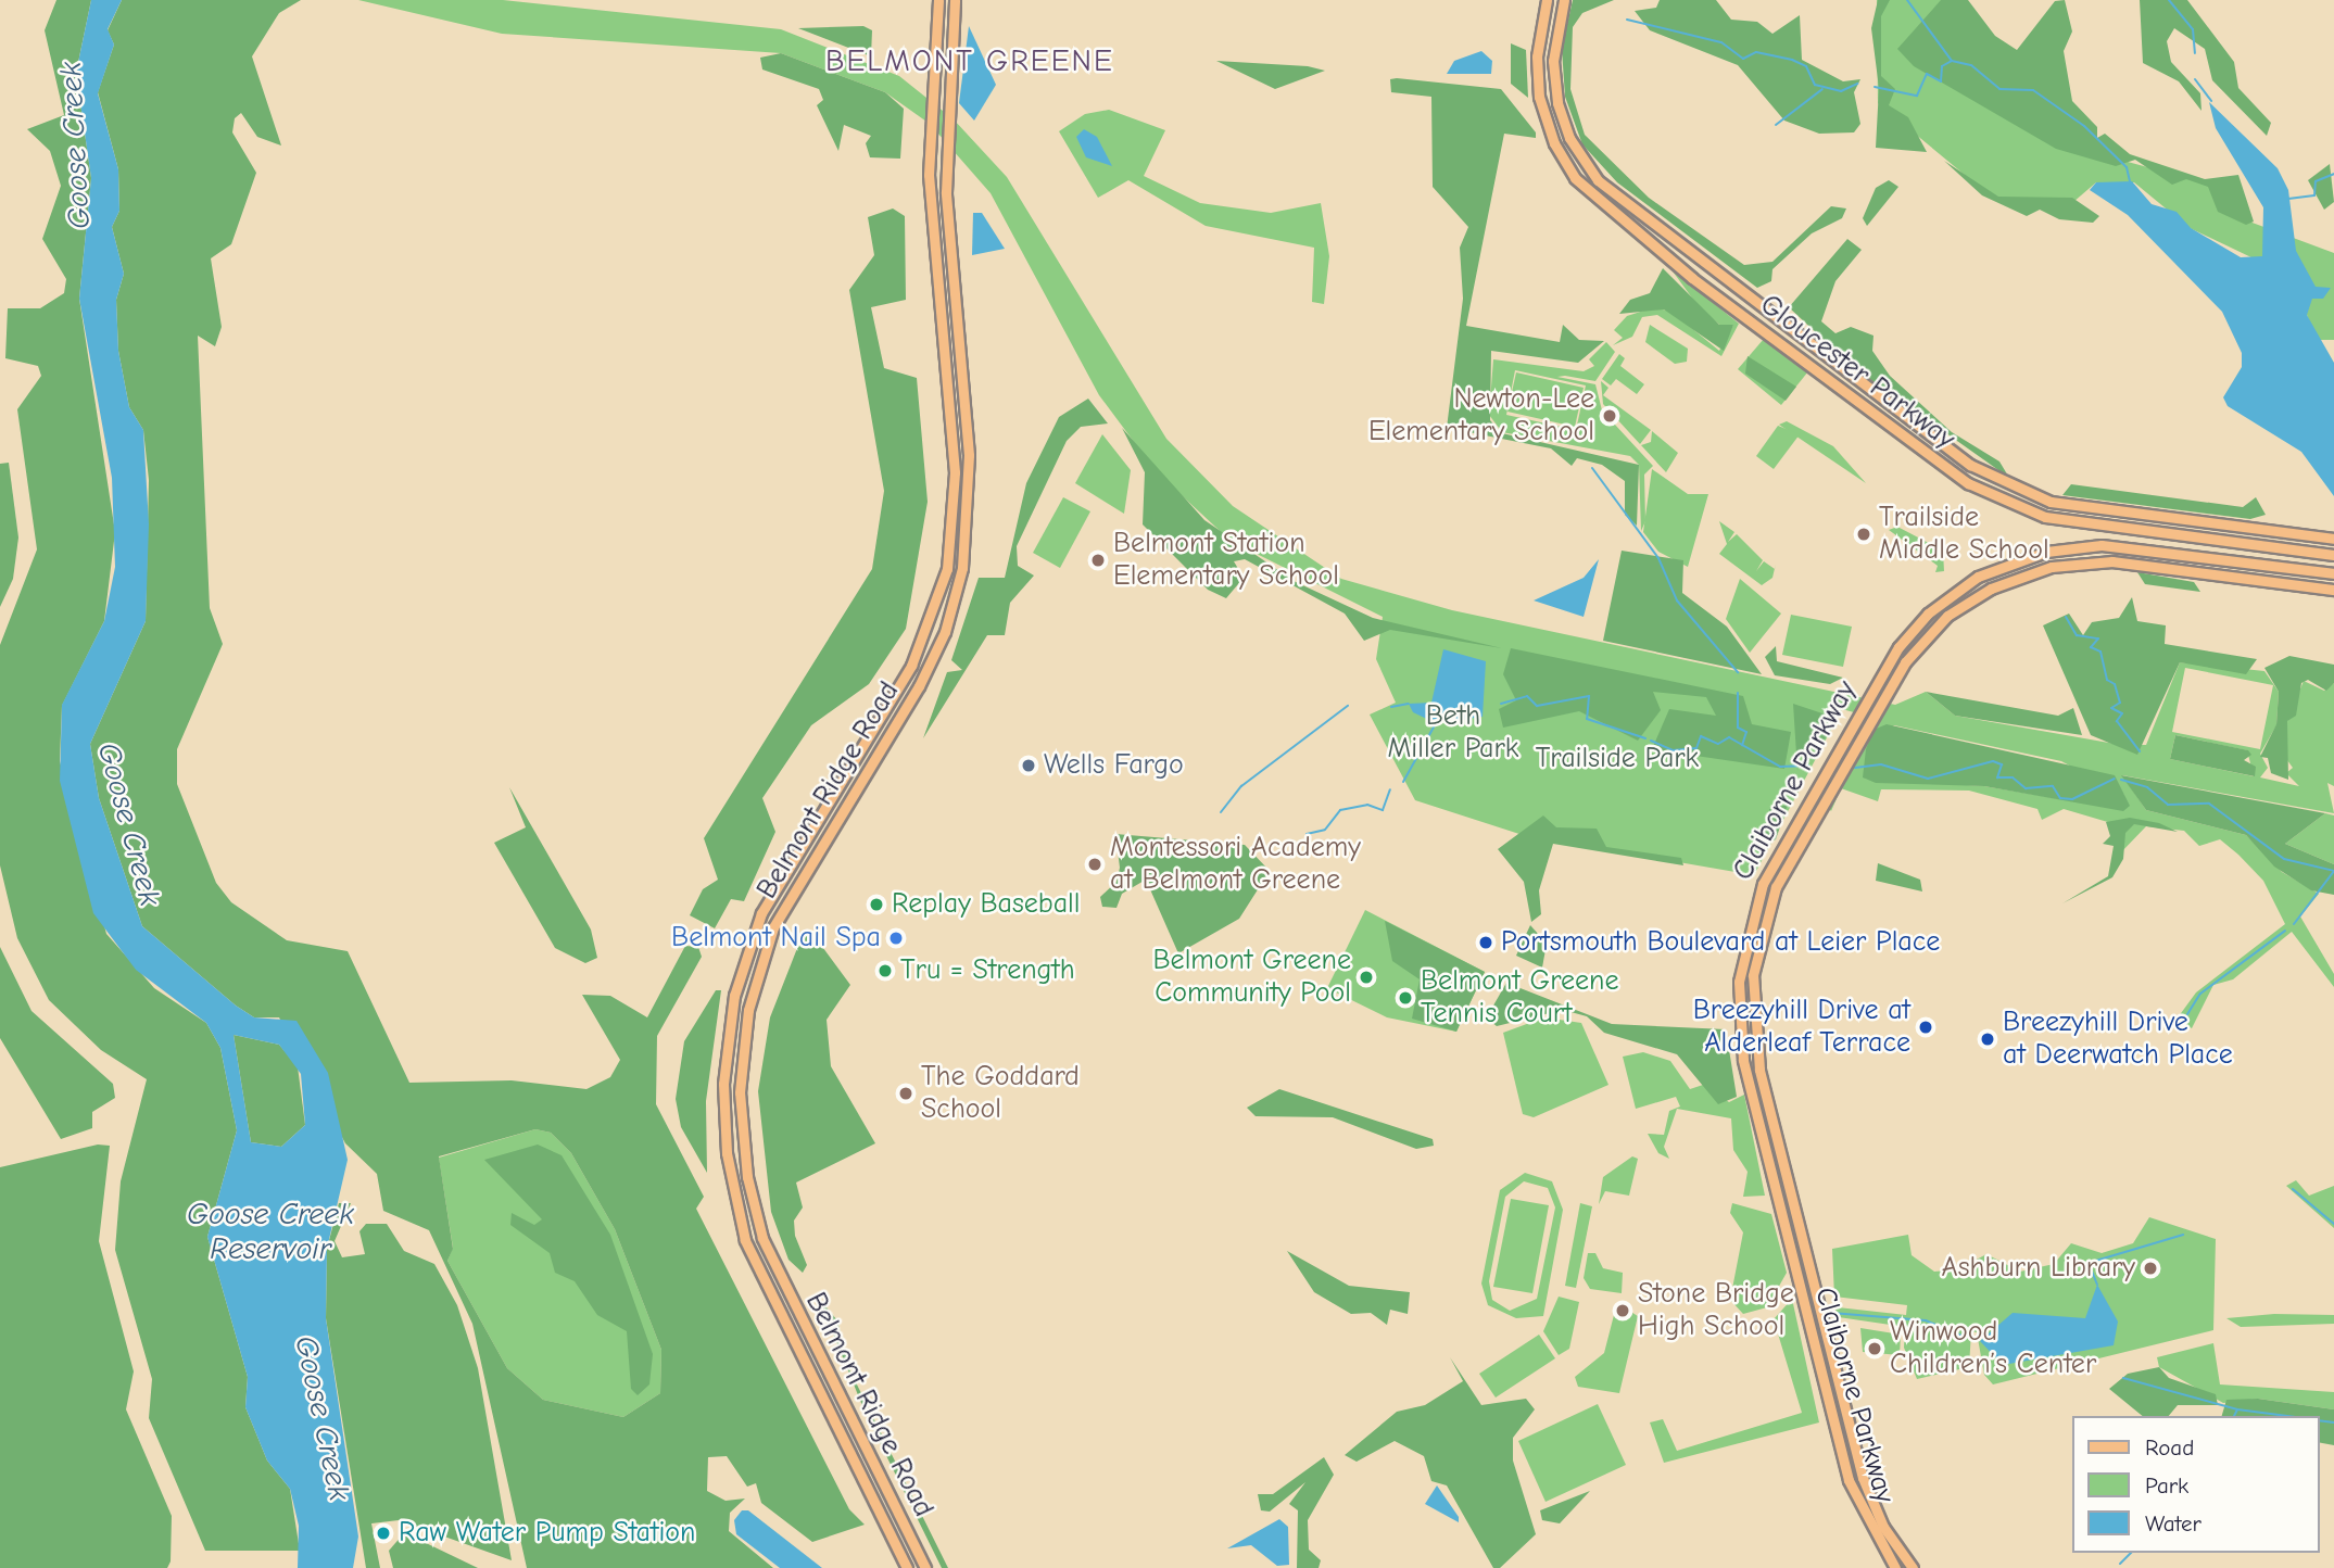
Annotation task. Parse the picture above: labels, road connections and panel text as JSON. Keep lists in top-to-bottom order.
{
  "streets": {
    "main road": ["Gloucester Parkway", "Claiborne Parkway", "Belmont Ridge Road"]
  },
  "districts": ["BELMONT GREENE"],
  "water": ["Goose Creek", "Goose Creek Reservoir"],
  "parks": ["Beth Miller Park", "Trailside Park"],
  "places": [
    "Newton-Lee Elementary School",
    "Trailside Middle School",
    "Belmont Station Elementary School",
    "Wells Fargo",
    "Montessori Academy at Belmont Greene",
    "Replay Baseball",
    "Belmont Nail Spa",
    "Portsmouth Boulevard at Leier Place",
    "Tru = Strength",
    "Belmont Greene Community Pool",
    "Belmont Greene Tennis Court",
    "Breezyhill Drive at Alderleaf Terrace",
    "Breezyhill Drive at Deerwatch Place",
    "The Goddard School",
    "Ashburn Library",
    "Stone Bridge High School",
    "Winwood Children’s Center",
    "Raw Water Pump Station"
  ],
  "legend": ["Road", "Park", "Water"]
}
